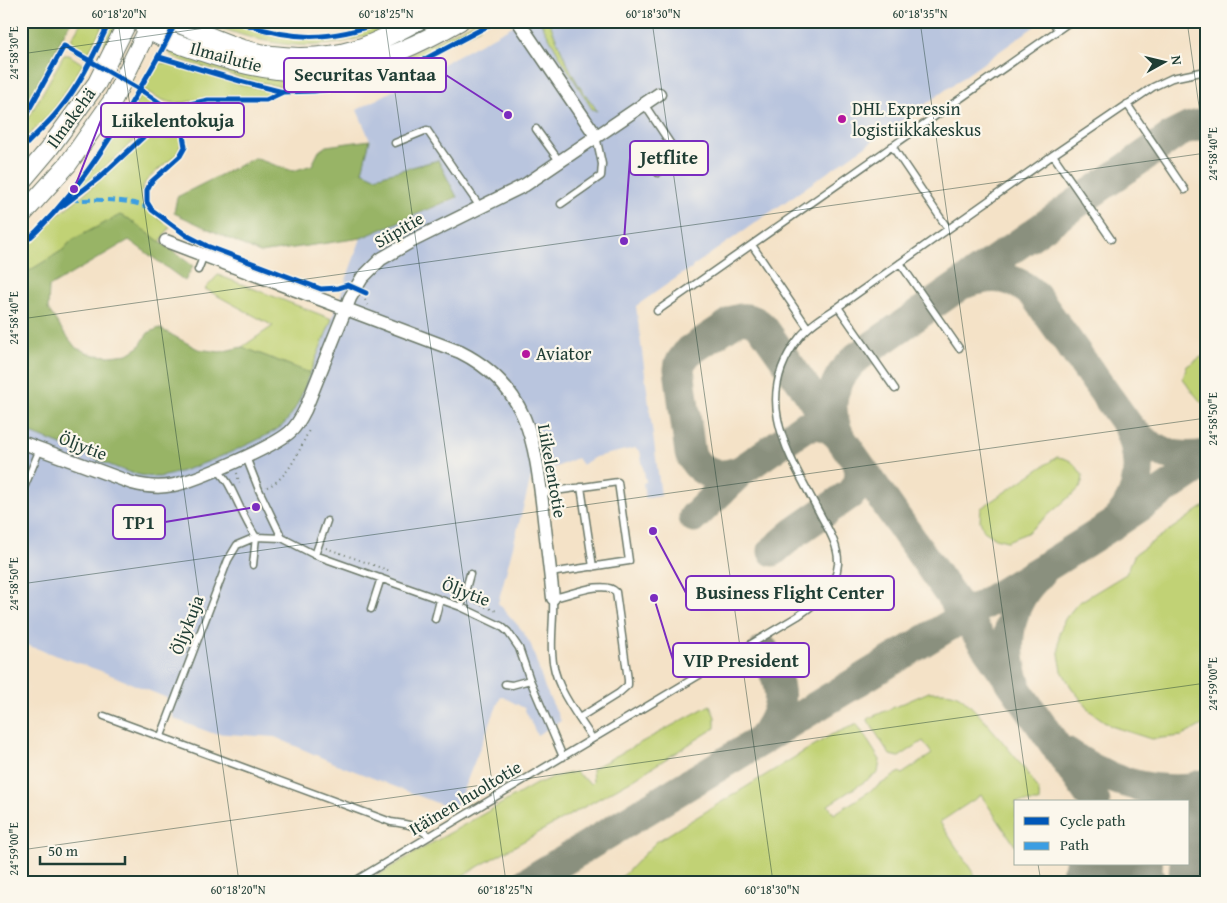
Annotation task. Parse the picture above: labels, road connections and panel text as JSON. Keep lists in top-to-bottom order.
{
  "streets": {
    "main road": ["Ilmailutie", "Ilmakehä"],
    "street": ["Siipitie", "Öljytie", "Liikelentotie"],
    "lane": ["Öljykuja", "Itäinen huoltotie"]
  },
  "crossings": [
    ["Ilmailutie", "Ilmakehä"],
    ["Siipitie", "Öljytie"],
    ["Siipitie", "Liikelentotie"],
    ["Öljytie", "Öljykuja"],
    ["Öljytie", "Itäinen huoltotie"]
  ],
  "places": [
    "Securitas Vantaa",
    "DHL Expressin logistiikkakeskus",
    "Liikelentokuja",
    "Jetflite",
    "Aviator",
    "TP1",
    "Business Flight Center",
    "VIP President"
  ],
  "legend": ["Cycle path", "Path"],
  "scale_bar": "50 m",
  "north": "right",
  "coordinates": [
    "60°18'20\"N",
    "60°18'25\"N",
    "60°18'30\"N",
    "60°18'35\"N",
    "24°58'30\"E",
    "24°58'40\"E",
    "24°58'50\"E",
    "24°59'00\"E"
  ]
}
